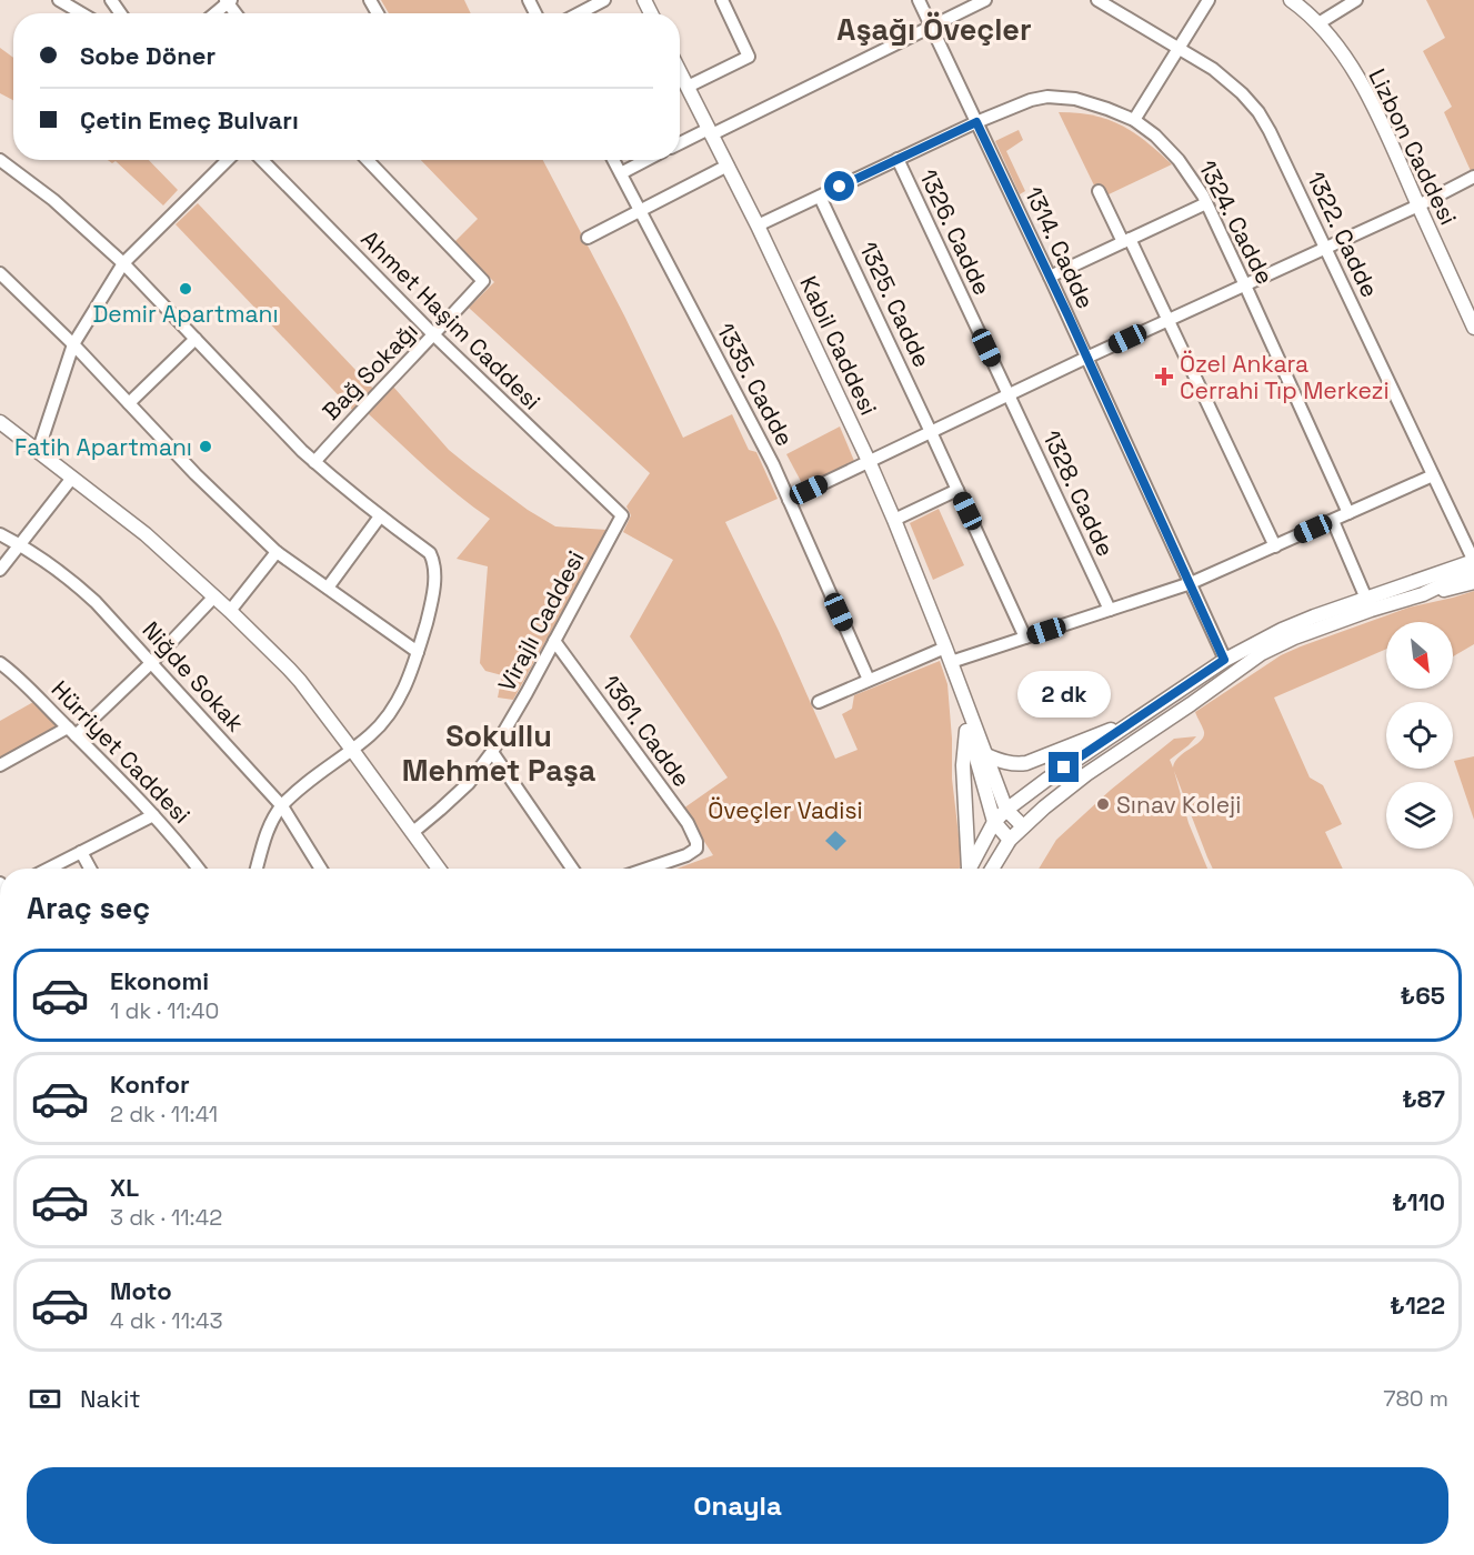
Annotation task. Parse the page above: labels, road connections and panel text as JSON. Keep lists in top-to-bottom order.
{
  "streets": {
    "main road": ["Lizbon Caddesi", "Kabil Caddesi"],
    "street": [
      "1324. Cadde",
      "1326. Cadde",
      "1322. Cadde",
      "1314. Cadde",
      "1325. Cadde",
      "Ahmet Haşim Caddesi",
      "Bağ Sokağı",
      "1335. Cadde",
      "1328. Cadde",
      "Virajlı Caddesi",
      "Niğde Sokak",
      "1361. Cadde",
      "Hürriyet Caddesi"
    ]
  },
  "crossings": [
    ["1324. Cadde", "1326. Cadde"],
    ["1324. Cadde", "1314. Cadde"],
    ["1324. Cadde", "1325. Cadde"],
    ["1324. Cadde", "Kabil Caddesi"],
    ["1326. Cadde", "1328. Cadde"],
    ["Ahmet Haşim Caddesi", "Bağ Sokağı"],
    ["Ahmet Haşim Caddesi", "Virajlı Caddesi"],
    ["Virajlı Caddesi", "1361. Cadde"]
  ],
  "districts": ["Aşağı Öveçler", "Sokullu Mehmet Paşa"],
  "parks": ["Öveçler Vadisi"],
  "places": {
    "other": ["Demir Apartmanı", "Fatih Apartmanı", "Sınav Koleji"],
    "health": ["Özel Ankara Cerrahi Tıp Merkezi"]
  },
  "north": "bottom right",
  "page": {
    "banner": ["Sobe Döner", "Çetin Emeç Bulvarı"],
    "bubble": "2 dk",
    "heading": "Araç seç",
    "list": [
      {
        "name": "Ekonomi",
        "note": "1 dk · 11:40",
        "value": "₺65"
      },
      {
        "name": "Konfor",
        "note": "2 dk · 11:41",
        "value": "₺87"
      },
      {
        "name": "XL",
        "note": "3 dk · 11:42",
        "value": "₺110"
      },
      {
        "name": "Moto",
        "note": "4 dk · 11:43",
        "value": "₺122"
      }
    ],
    "pay": ["Nakit", "780 m"],
    "buttons": "Onayla"
  }
}
